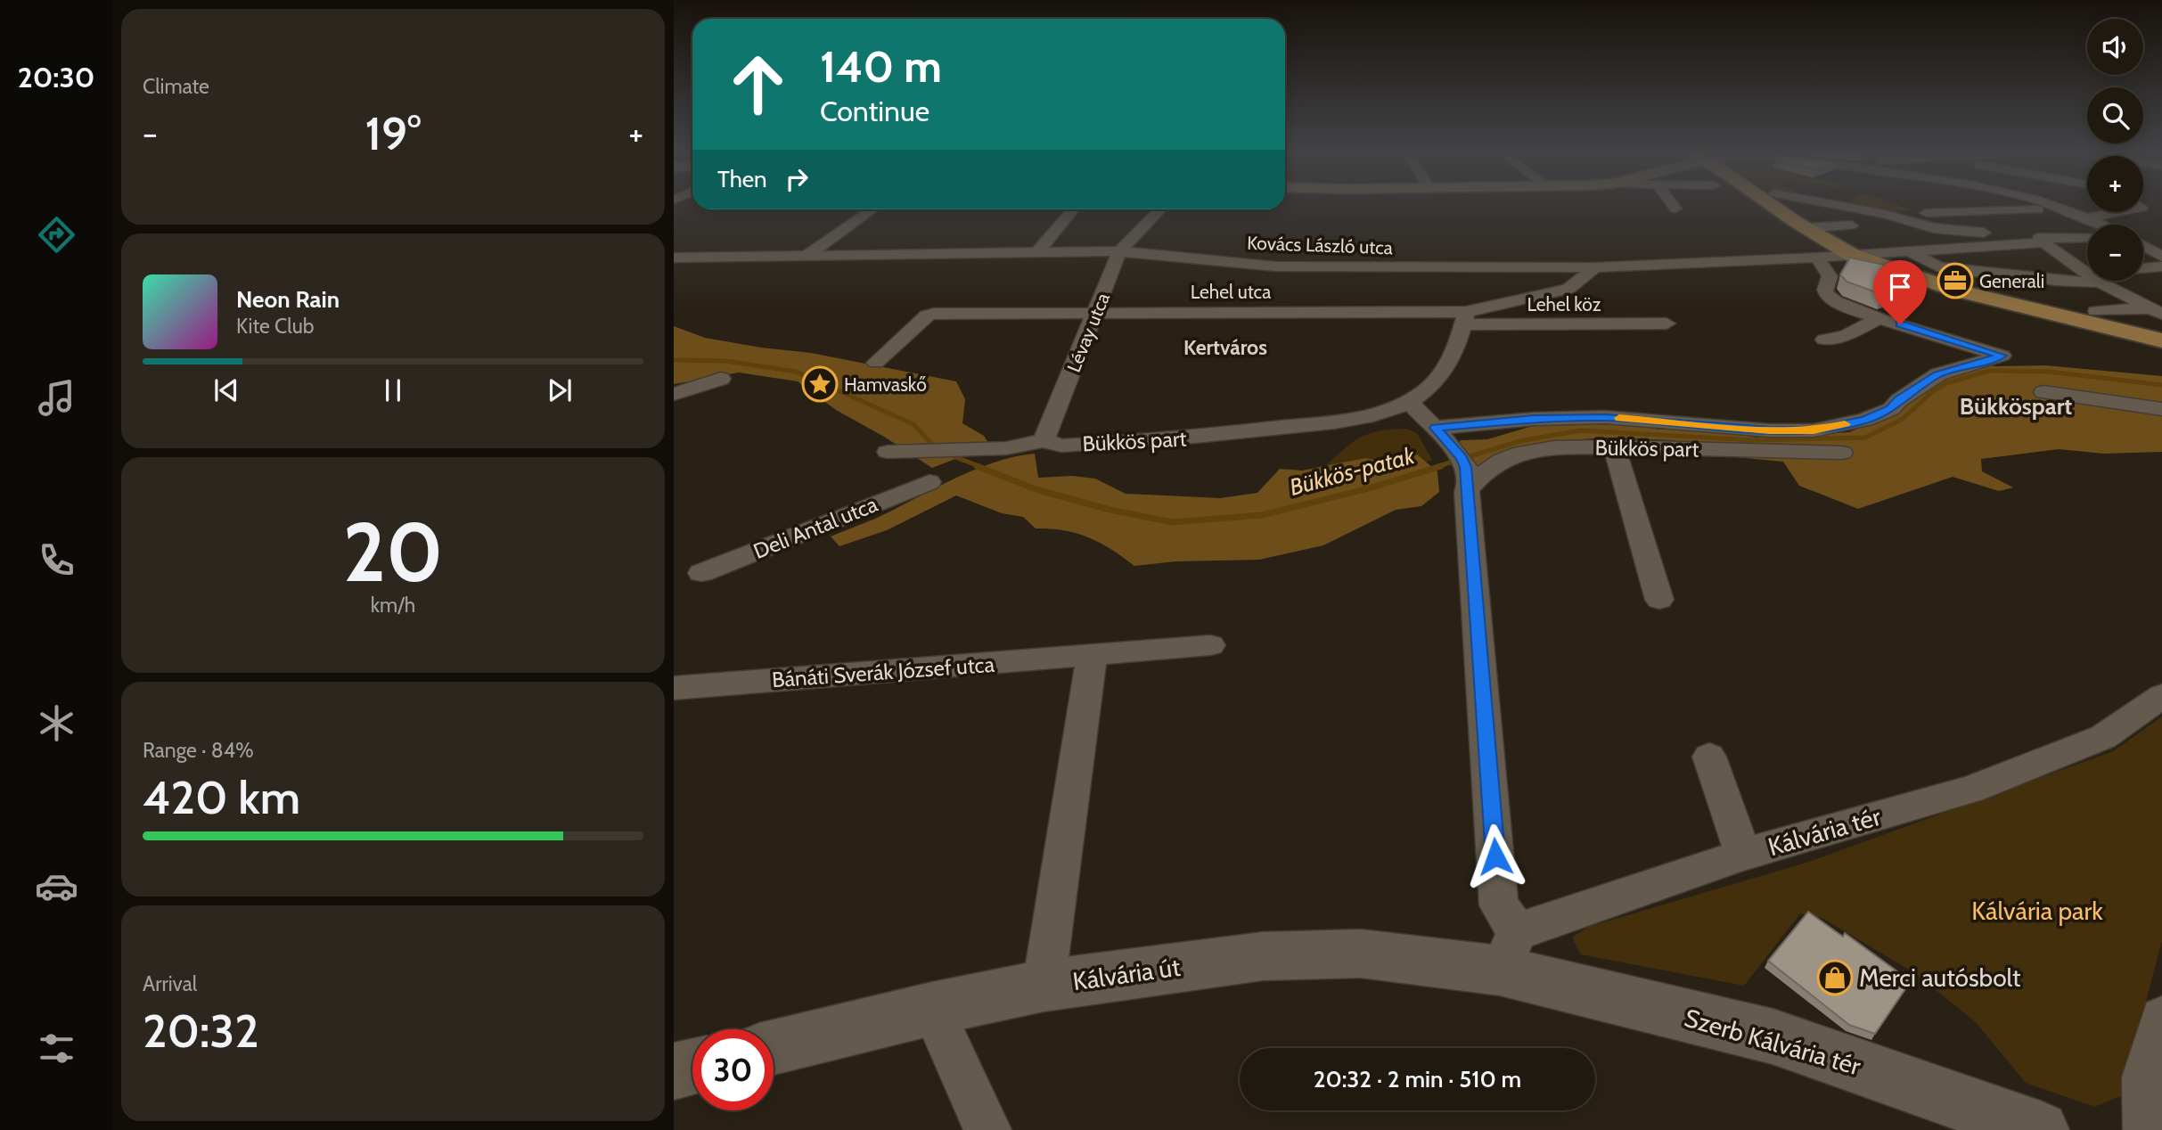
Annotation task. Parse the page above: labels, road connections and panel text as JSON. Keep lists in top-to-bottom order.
{
  "streets": {
    "street": [
      "Kovács László utca",
      "Lehel utca",
      "Lehel köz",
      "Lévay utca",
      "Bükkös part",
      "Deli Antal utca",
      "Bánáti Sverák József utca",
      "Kálvária tér",
      "Kálvária út",
      "Szerb Kálvária tér"
    ]
  },
  "crossings": [
    ["Kovács László utca", "Lehel utca"],
    ["Kovács László utca", "Lévay utca"],
    ["Lehel utca", "Lehel köz"],
    ["Lehel utca", "Lévay utca"],
    ["Lehel utca", "Bükkös part"],
    ["Lehel köz", "Bükkös part"],
    ["Lévay utca", "Bükkös part"],
    ["Kálvária tér", "Kálvária út"],
    ["Kálvária tér", "Szerb Kálvária tér"],
    ["Kálvária út", "Szerb Kálvária tér"]
  ],
  "districts": ["Kertváros", "Bükköspart"],
  "water": ["Bükkös-patak"],
  "parks": ["Kálvária park"],
  "places": {
    "office": ["Generali"],
    "place": ["Hamvaskő"],
    "shop": ["Merci autósbolt"]
  },
  "page": {
    "tabs": "20:30",
    "tile": [
      "Climate",
      ["20", "km/h"],
      ["Range · 84%", "420 km"],
      ["Arrival", "20:32"]
    ],
    "map_buttons": ["+", "−"],
    "turn": ["140 m", "Continue"],
    "heat": ["−", "19°", "+"],
    "then": "Then",
    "song": ["Neon Rain", "Kite Club"],
    "limit": "30",
    "trip": "20:32 · 2 min · 510 m"
  }
}
